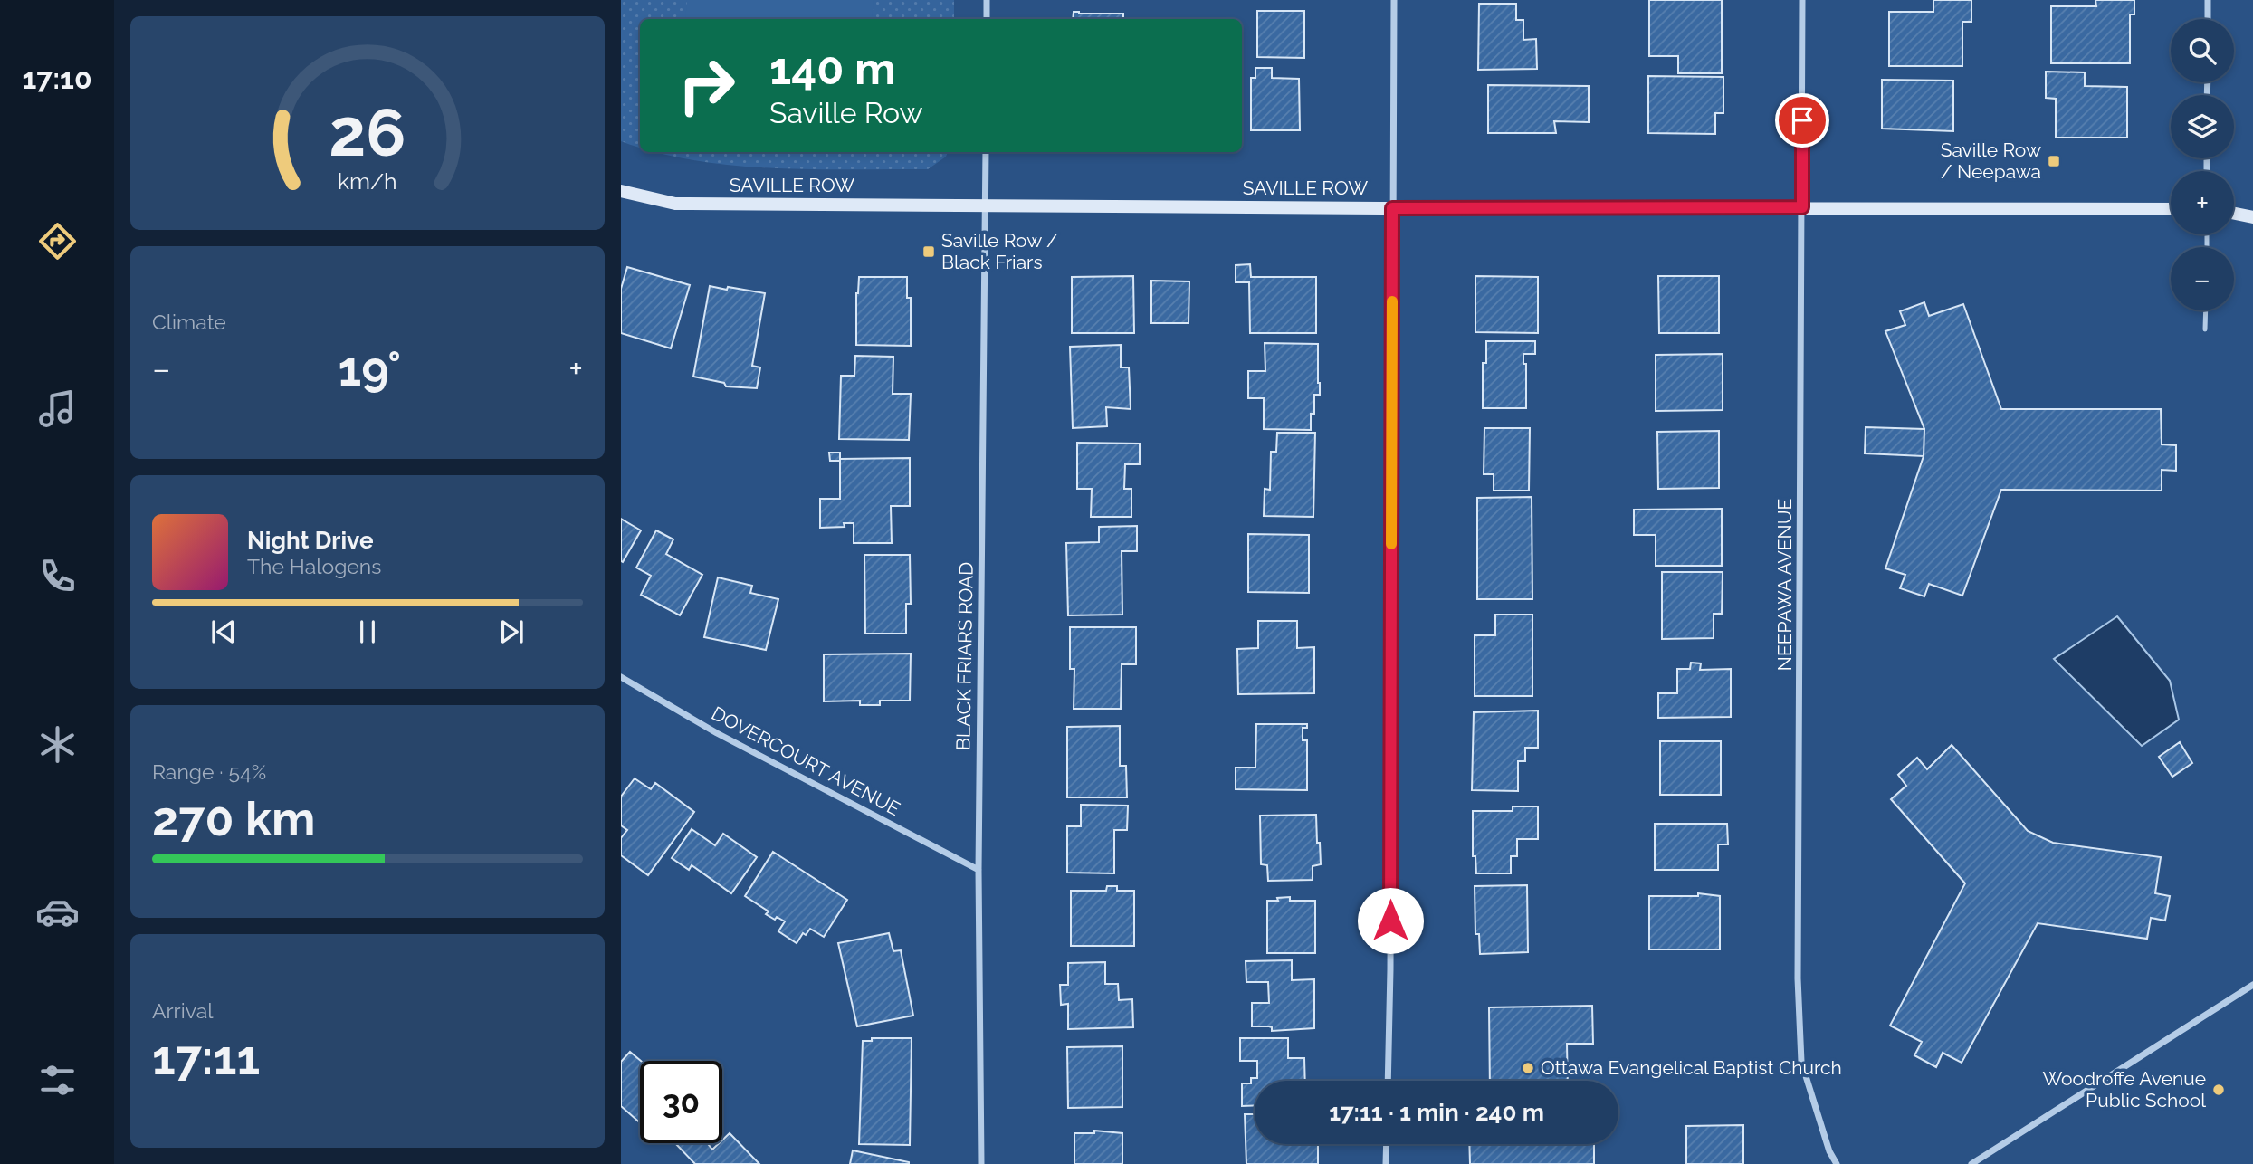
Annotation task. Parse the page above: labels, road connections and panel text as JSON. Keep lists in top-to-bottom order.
{
  "streets": {
    "street": [
      "SAVILLE ROW",
      "NEEPAWA AVENUE",
      "BLACK FRIARS ROAD",
      "DOVERCOURT AVENUE"
    ]
  },
  "crossings": [
    ["SAVILLE ROW", "NEEPAWA AVENUE"],
    ["SAVILLE ROW", "BLACK FRIARS ROAD"],
    ["BLACK FRIARS ROAD", "DOVERCOURT AVENUE"]
  ],
  "places": {
    "transit": ["Saville Row / Neepawa", "Saville Row / Black Friars"],
    "other": ["Ottawa Evangelical Baptist Church", "Woodroffe Avenue Public School"]
  },
  "page": {
    "tabs": "17:10",
    "map_buttons": ["+", "−"],
    "turn": ["140 m", "Saville Row"],
    "tile": [
      "Climate",
      ["Range · 54%", "270 km"],
      ["Arrival", "17:11"]
    ],
    "heat": ["−", "19°", "+"],
    "song": ["Night Drive", "The Halogens"],
    "limit": "30",
    "trip": "17:11 · 1 min · 240 m",
    "gauge": ["26", "km/h"]
  }
}
